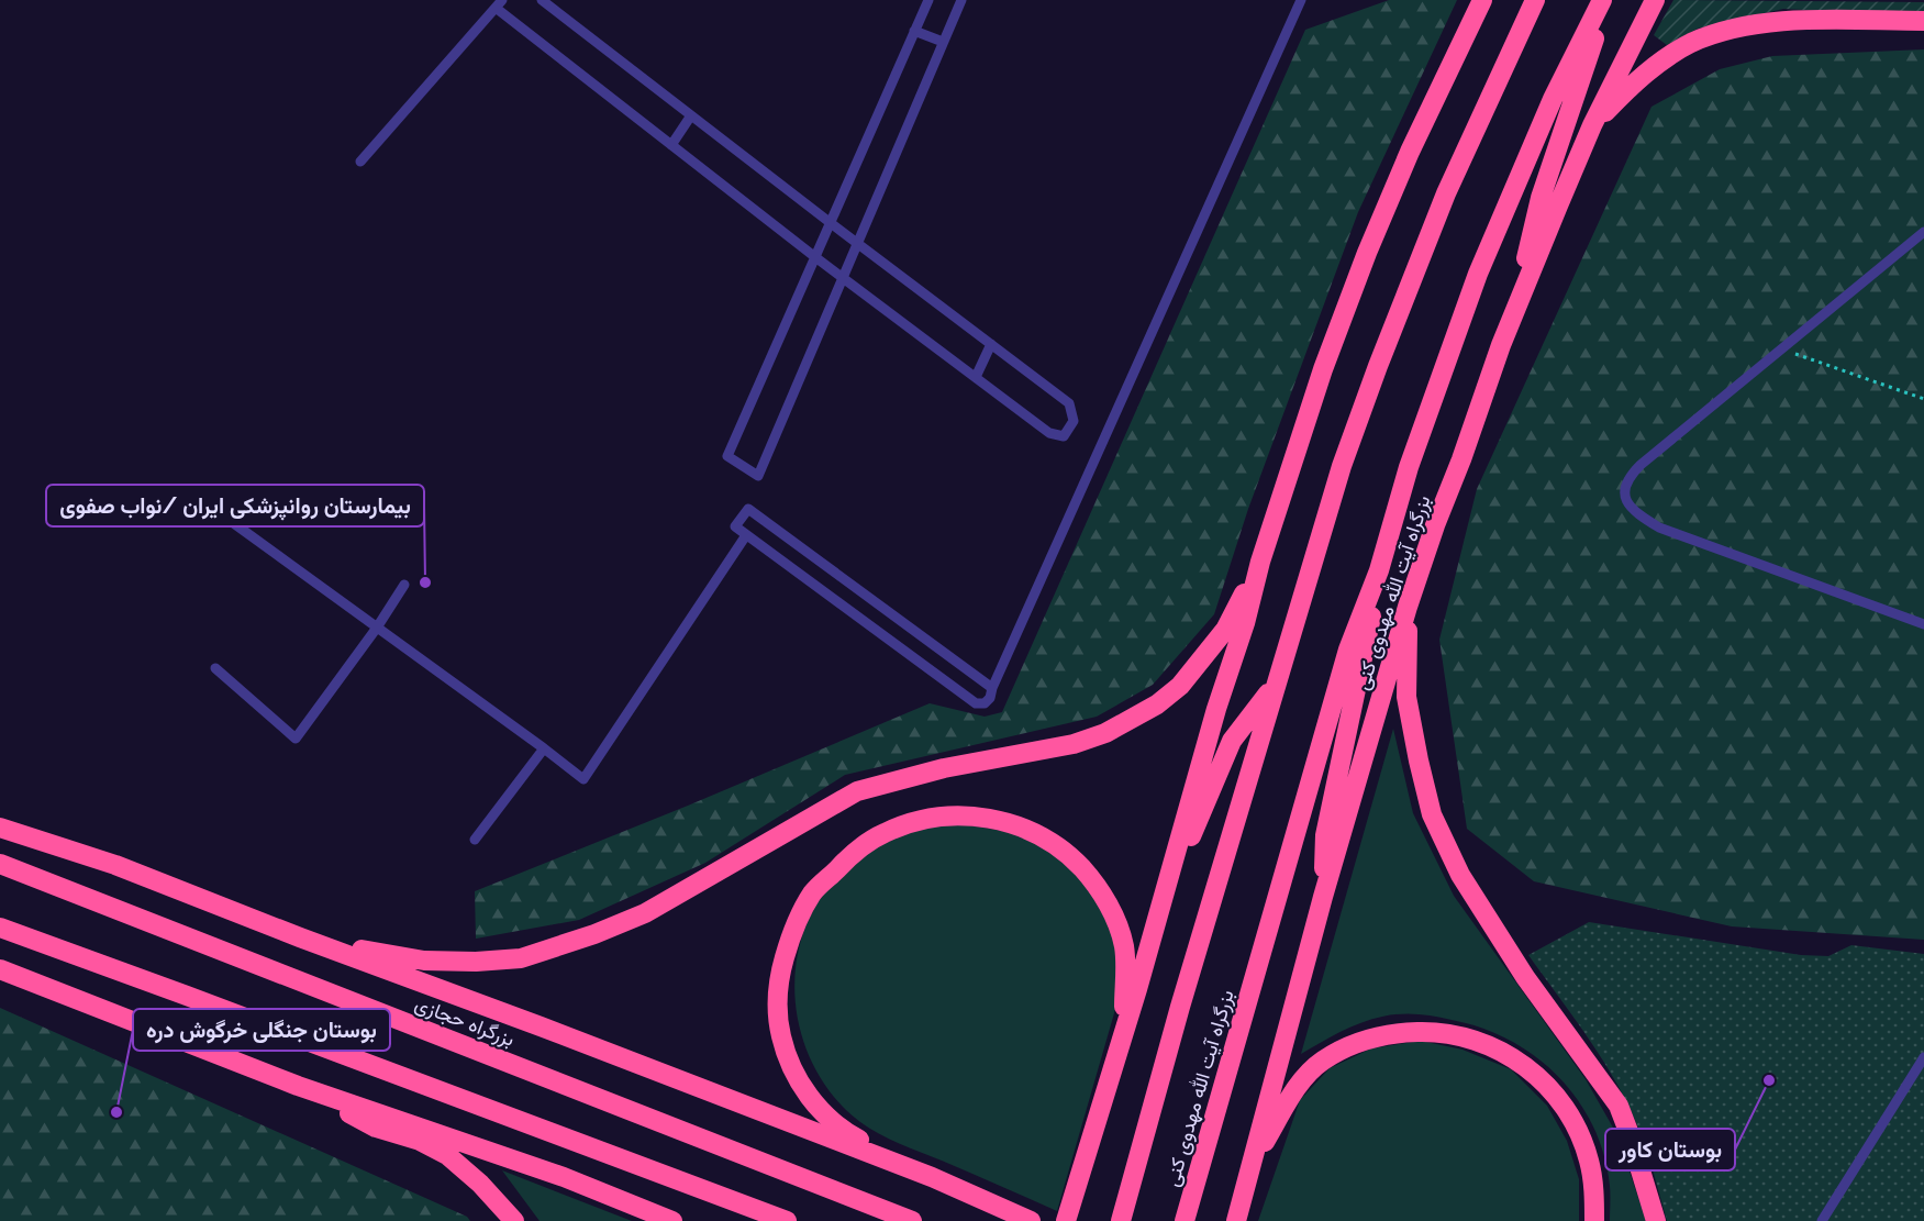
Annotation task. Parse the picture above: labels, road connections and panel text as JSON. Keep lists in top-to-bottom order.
{
  "streets": {
    "highway": ["بزرگراه آیت الله مهدوی کنی", "بزرگراه حجازی"]
  },
  "places": ["بیمارستان روانپزشکی ایران /نواب صفوی", "بوستان کاور", "بوستان جنگلی خرگوش دره"]
}
